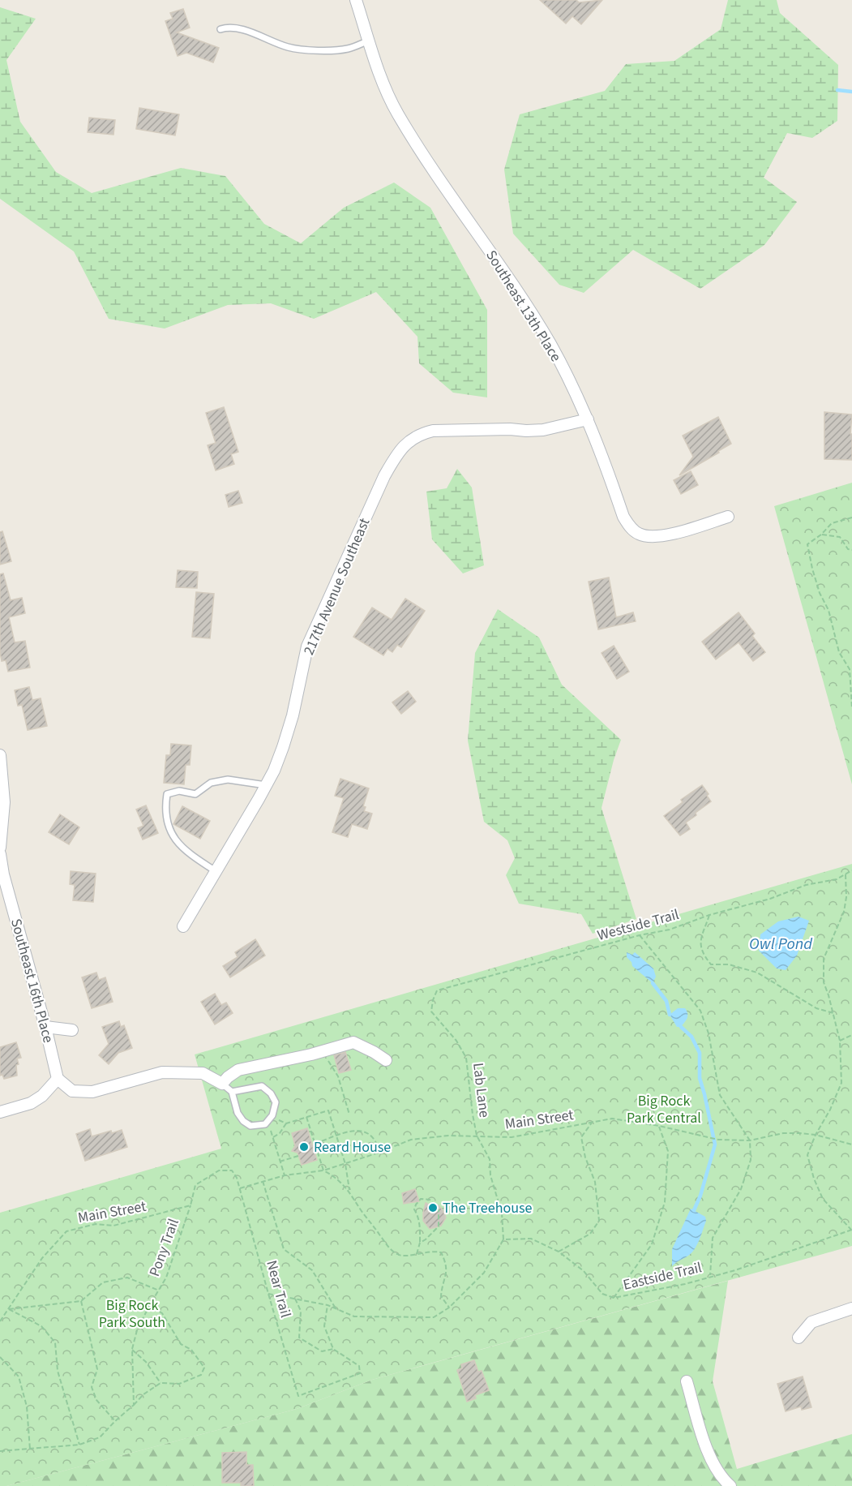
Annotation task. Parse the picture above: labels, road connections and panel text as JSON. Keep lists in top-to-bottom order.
{
  "streets": {
    "street": ["Southeast 13th Place", "217th Avenue Southeast", "Southeast 16th Place"],
    "path": [
      "Westside Trail",
      "Lab Lane",
      "Main Street",
      "Pony Trail",
      "Eastside Trail",
      "Near Trail"
    ]
  },
  "crossings": [
    ["Southeast 13th Place", "217th Avenue Southeast"],
    ["Westside Trail", "Lab Lane"],
    ["Lab Lane", "Main Street"],
    ["Lab Lane", "Eastside Trail"],
    ["Main Street", "Pony Trail"],
    ["Main Street", "Near Trail"]
  ],
  "water": ["Owl Pond"],
  "parks": ["Big Rock Park Central", "Big Rock Park South"],
  "places": ["Reard House", "The Treehouse"]
}
